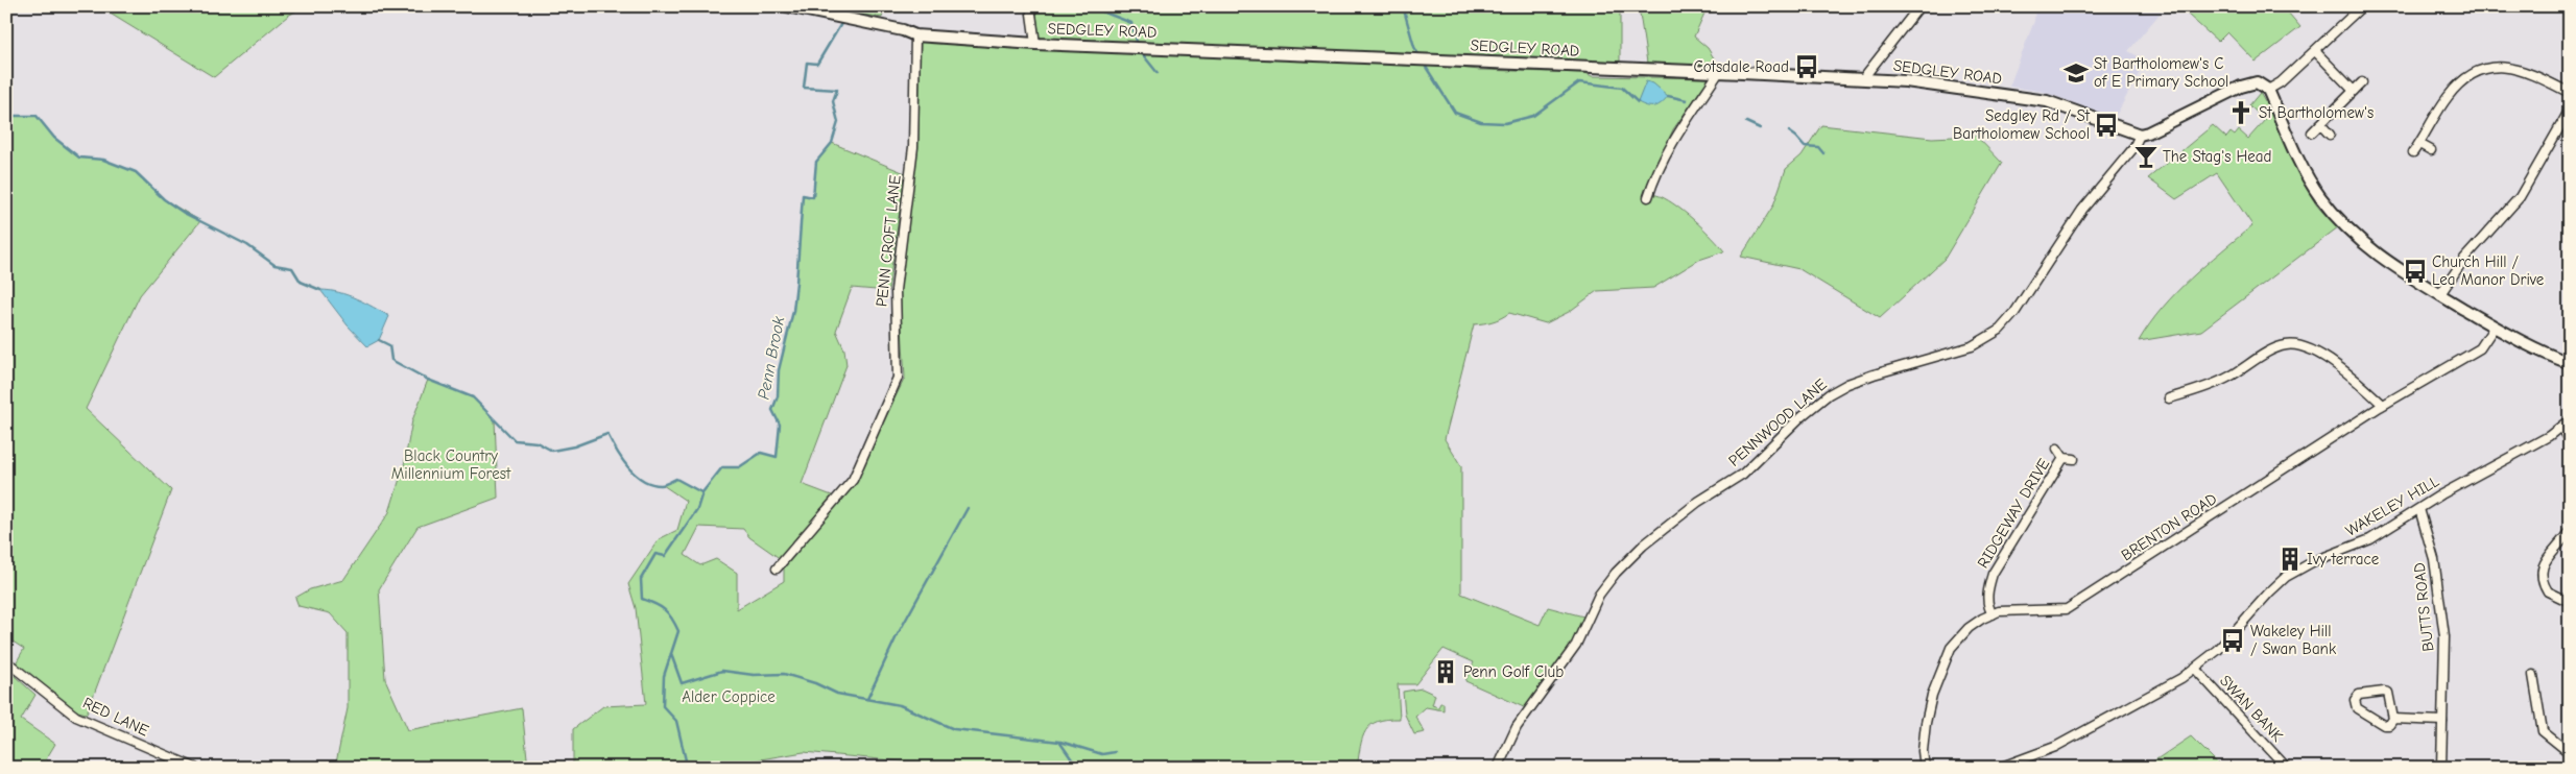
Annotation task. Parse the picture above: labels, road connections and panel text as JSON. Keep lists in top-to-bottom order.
{
  "streets": {
    "street": [
      "SEDGLEY ROAD",
      "PENN CROFT LANE",
      "PENNWOOD LANE",
      "WAKELEY HILL",
      "RIDGEWAY DRIVE",
      "BRENTON ROAD",
      "BUTTS ROAD",
      "SWAN BANK",
      "RED LANE"
    ]
  },
  "crossings": [
    ["SEDGLEY ROAD", "PENN CROFT LANE"],
    ["SEDGLEY ROAD", "PENNWOOD LANE"],
    ["WAKELEY HILL", "BUTTS ROAD"],
    ["WAKELEY HILL", "SWAN BANK"],
    ["RIDGEWAY DRIVE", "BRENTON ROAD"]
  ],
  "water": ["Penn Brook"],
  "parks": ["Black Country Millennium Forest", "Alder Coppice"],
  "places": {
    "bus stop": [
      "Cotsdale Road",
      "Sedgley Rd / St Bartholomew School",
      "Church Hill / Lea Manor Drive",
      "Wakeley Hill / Swan Bank"
    ],
    "school or university": ["St Bartholomew's C of E Primary School"],
    "church": ["St Bartholomew's"],
    "bar": ["The Stag's Head"],
    "building": ["Ivy terrace", "Penn Golf Club"]
  }
}
